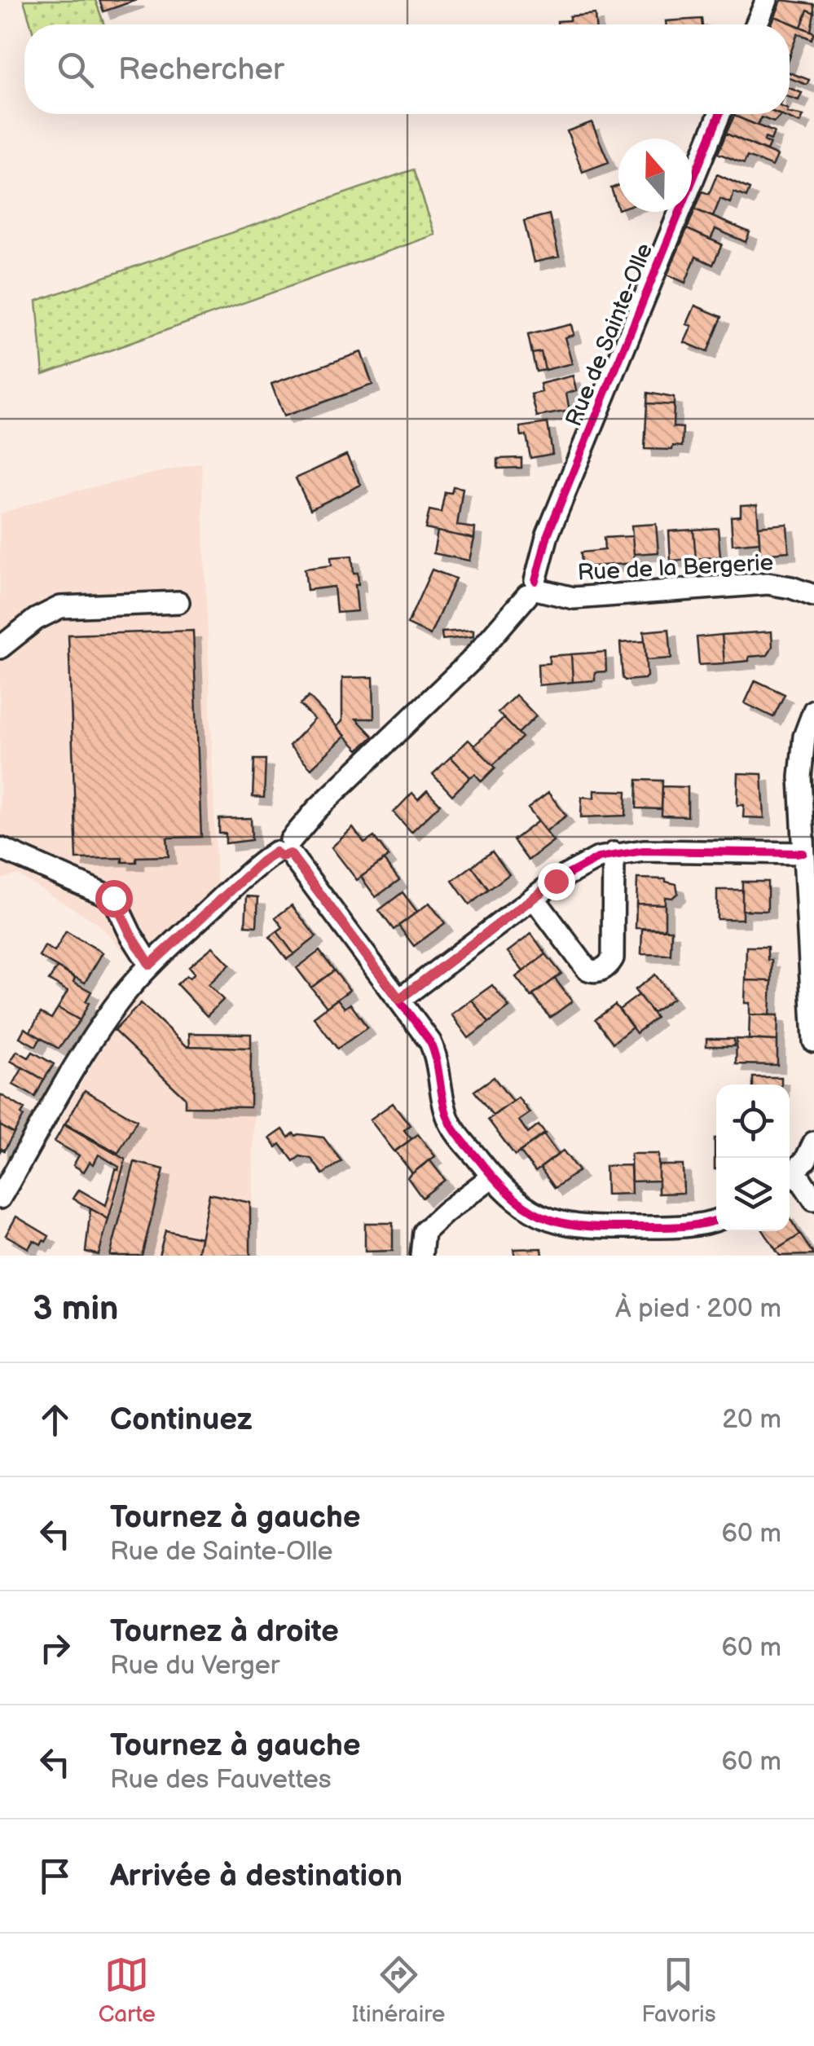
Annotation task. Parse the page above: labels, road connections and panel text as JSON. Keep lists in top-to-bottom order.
{
  "streets": {
    "street": ["Rue de Sainte-Olle", "Rue de la Bergerie"]
  },
  "crossings": [
    ["Rue de Sainte-Olle", "Rue de la Bergerie"]
  ],
  "north": "top",
  "page": {
    "search": "Rechercher",
    "heading": ["3 min", "À pied · 200 m"],
    "list": [
      ["Continuez", "20 m"],
      ["Tournez à gauche", "Rue de Sainte-Olle", "60 m"],
      ["Tournez à droite", "Rue du Verger", "60 m"],
      ["Tournez à gauche", "Rue des Fauvettes", "60 m"],
      "Arrivée à destination"
    ],
    "nav": ["Carte", "Itinéraire", "Favoris"]
  }
}
